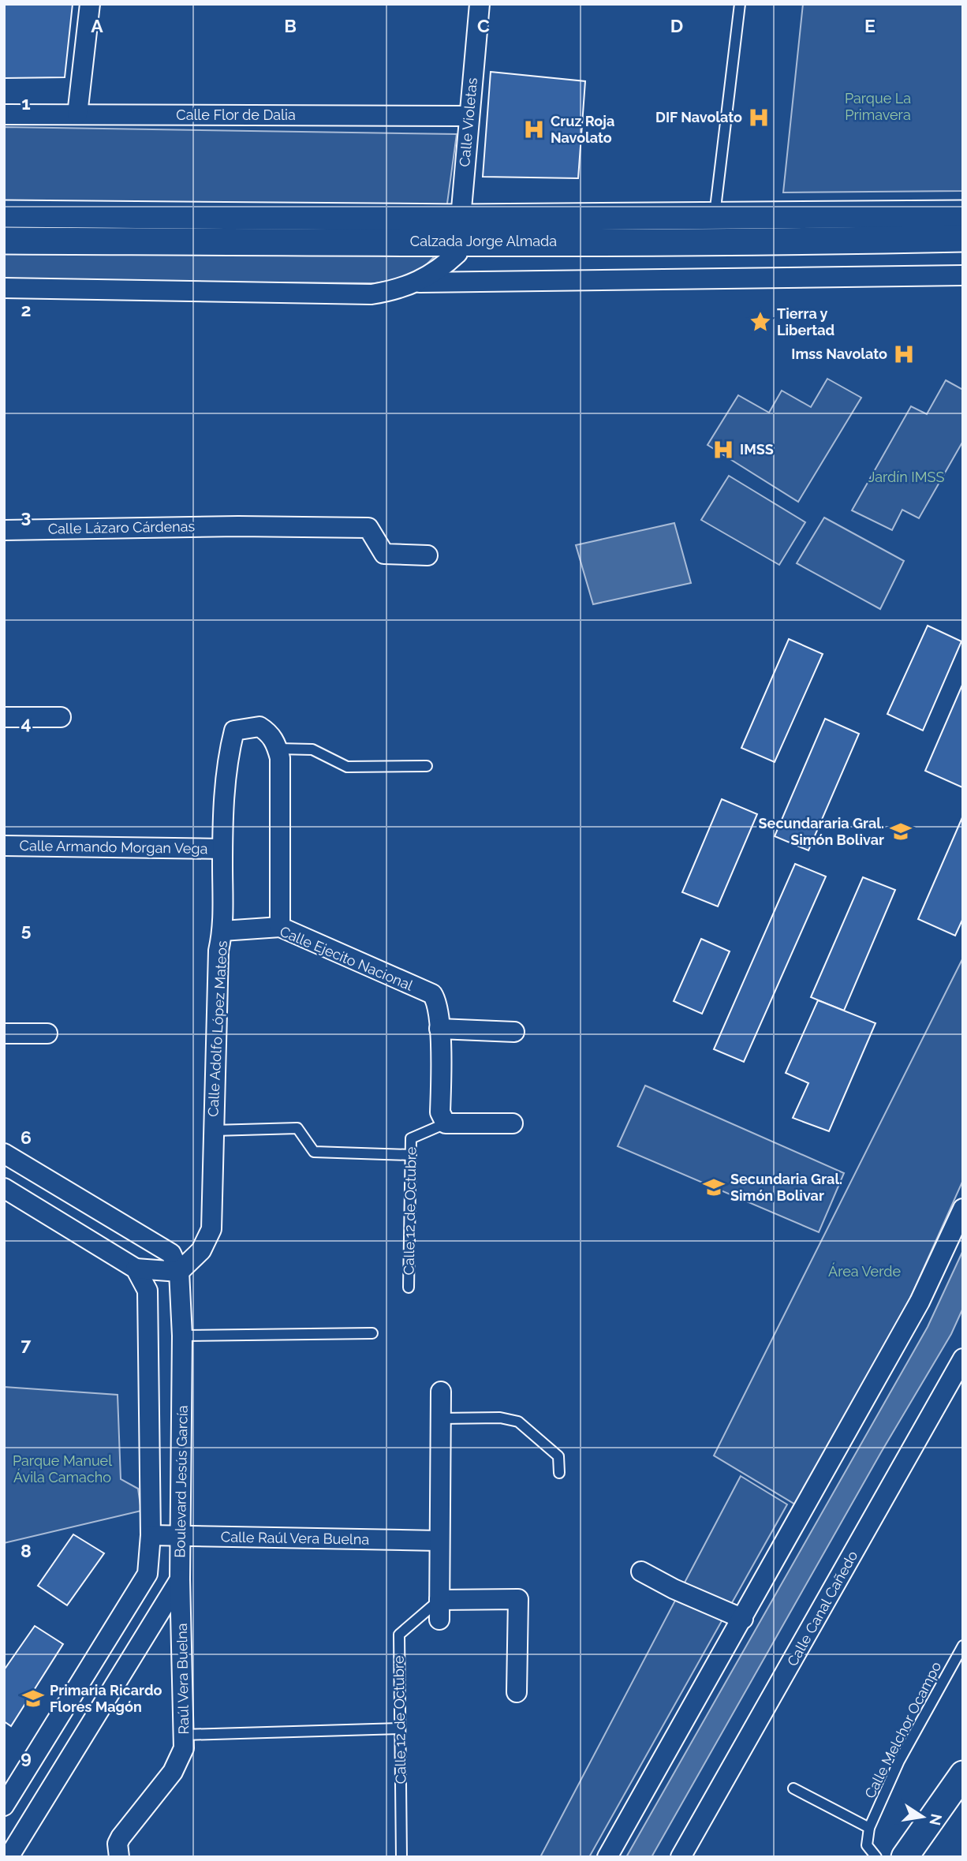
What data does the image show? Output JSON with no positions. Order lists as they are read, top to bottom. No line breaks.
{"streets":{"street":["Calle Flor de Dalia","Calle Violetas","Calzada Jorge Almada","Calle Lázaro Cárdenas","Calle Armando Morgan Vega","Calle Ejecito Nacional","Calle Adolfo López Mateos","Boulevard Jesús García","Calle Raúl Vera Buelna","Calle Canal Cañedo","Raúl Vera Buelna"],"lane":["Calle 12 de Octubre","Calle Melchor Ocampo"]},"crossings":[["Calle Flor de Dalia","Calle Violetas"],["Calle Violetas","Calzada Jorge Almada"],["Calle Armando Morgan Vega","Calle Adolfo López Mateos"],["Calle Ejecito Nacional","Calle Adolfo López Mateos"],["Calle Adolfo López Mateos","Boulevard Jesús García"],["Boulevard Jesús García","Calle Raúl Vera Buelna"],["Boulevard Jesús García","Raúl Vera Buelna"]],"parks":["Parque La Primavera","Jardín IMSS","Área Verde","Parque Manuel Ávila Camacho"],"places":{"hospital":["DIF Navolato","Cruz Roja Navolato","Imss Navolato","IMSS"],"place":["Tierra y Libertad"],"school or university":["Secundararia Gral. Simón Bolivar","Secundaria Gral. Simón Bolivar","Primaria Ricardo Flores Magón"]},"north":"right","grid":{"columns":["A","B","C","D","E"],"rows":["1","2","3","4","5","6","7","8","9"]}}
